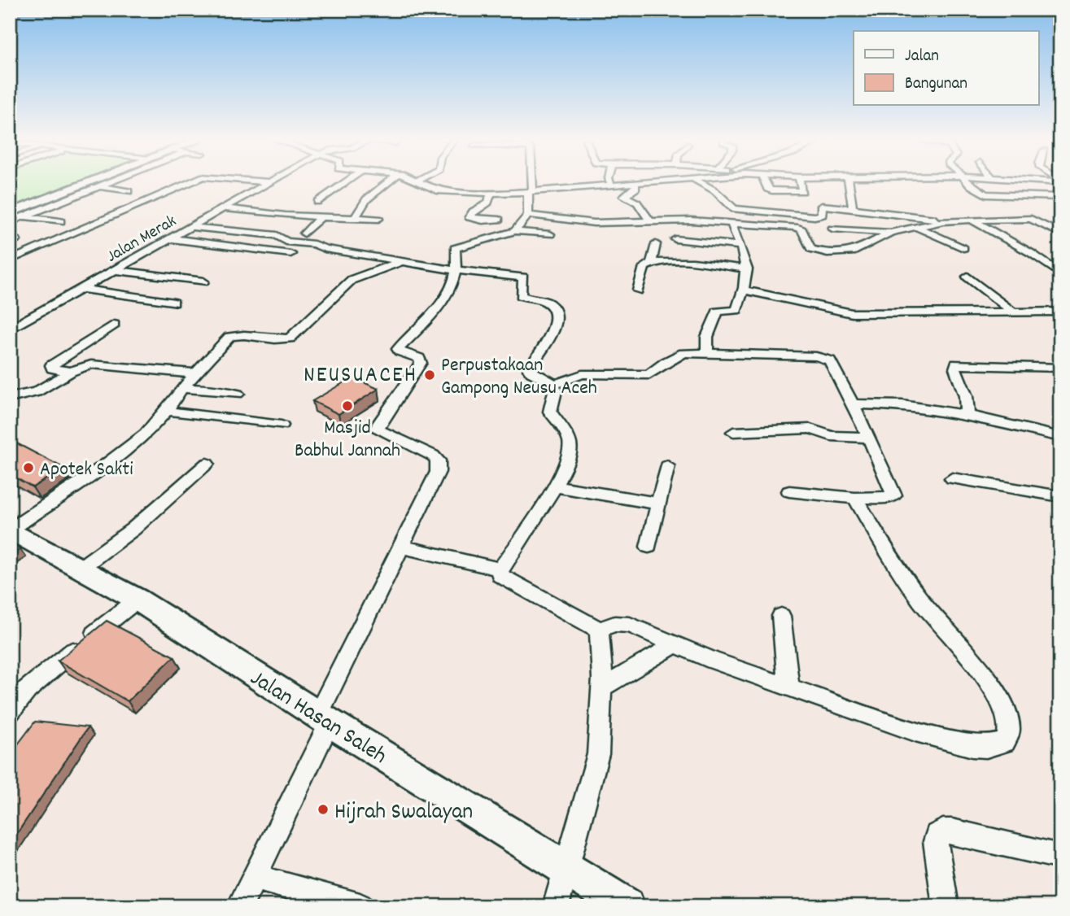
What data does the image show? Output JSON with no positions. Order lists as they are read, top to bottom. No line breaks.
{"streets":{"street":["Jalan Merak","Jalan Hasan Saleh"]},"districts":["NEUSUACEH"],"places":["Perpustakaan Gampong Neusu Aceh","Masjid Babhul Jannah","Apotek Sakti","Hijrah Swalayan"],"legend":["Jalan","Bangunan"]}
